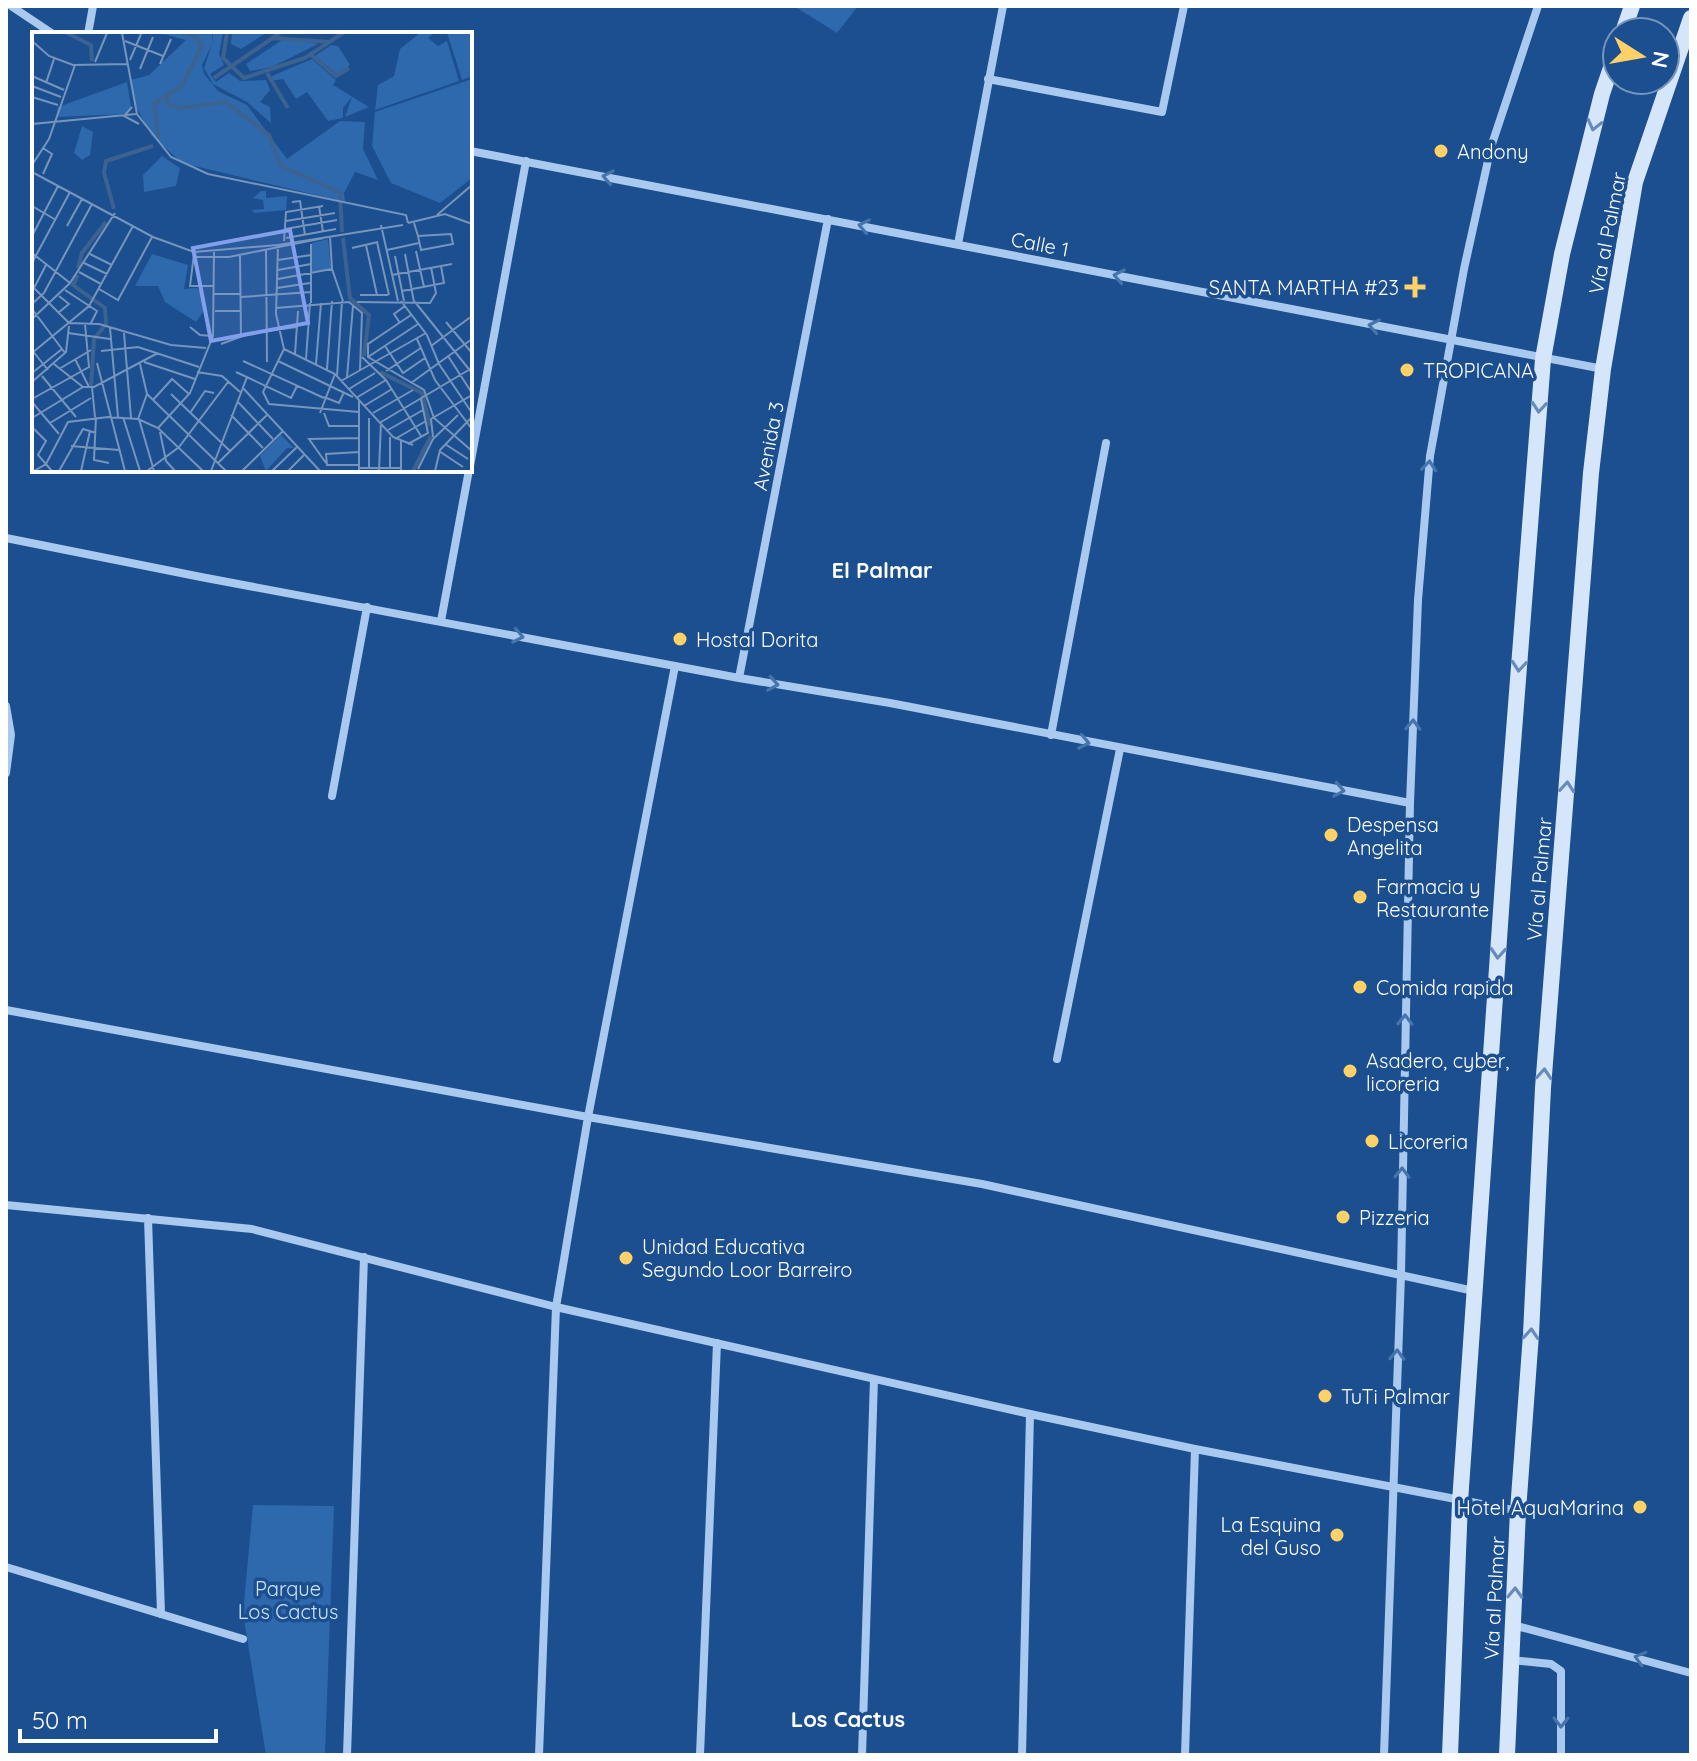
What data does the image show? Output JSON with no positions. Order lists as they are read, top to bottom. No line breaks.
{"streets":{"main road":["Vía al Palmar"],"street":["Calle 1","Avenida 3"]},"crossings":[["Vía al Palmar","Calle 1"],["Calle 1","Avenida 3"]],"one_way":["Calle 1"],"districts":["El Palmar","Los Cactus"],"parks":["Parque Los Cactus"],"places":{"other":["Andony","TROPICANA","Hostal Dorita","Despensa Angelita","Farmacia y Restaurante","Comida rapida","Asadero, cyber, licoreria","Licoreria","Pizzeria","Unidad Educativa Segundo Loor Barreiro","TuTi Palmar","Hotel AquaMarina","La Esquina del Guso"],"health":["SANTA MARTHA #23"]},"scale_bar":"50 m","north":"right"}
